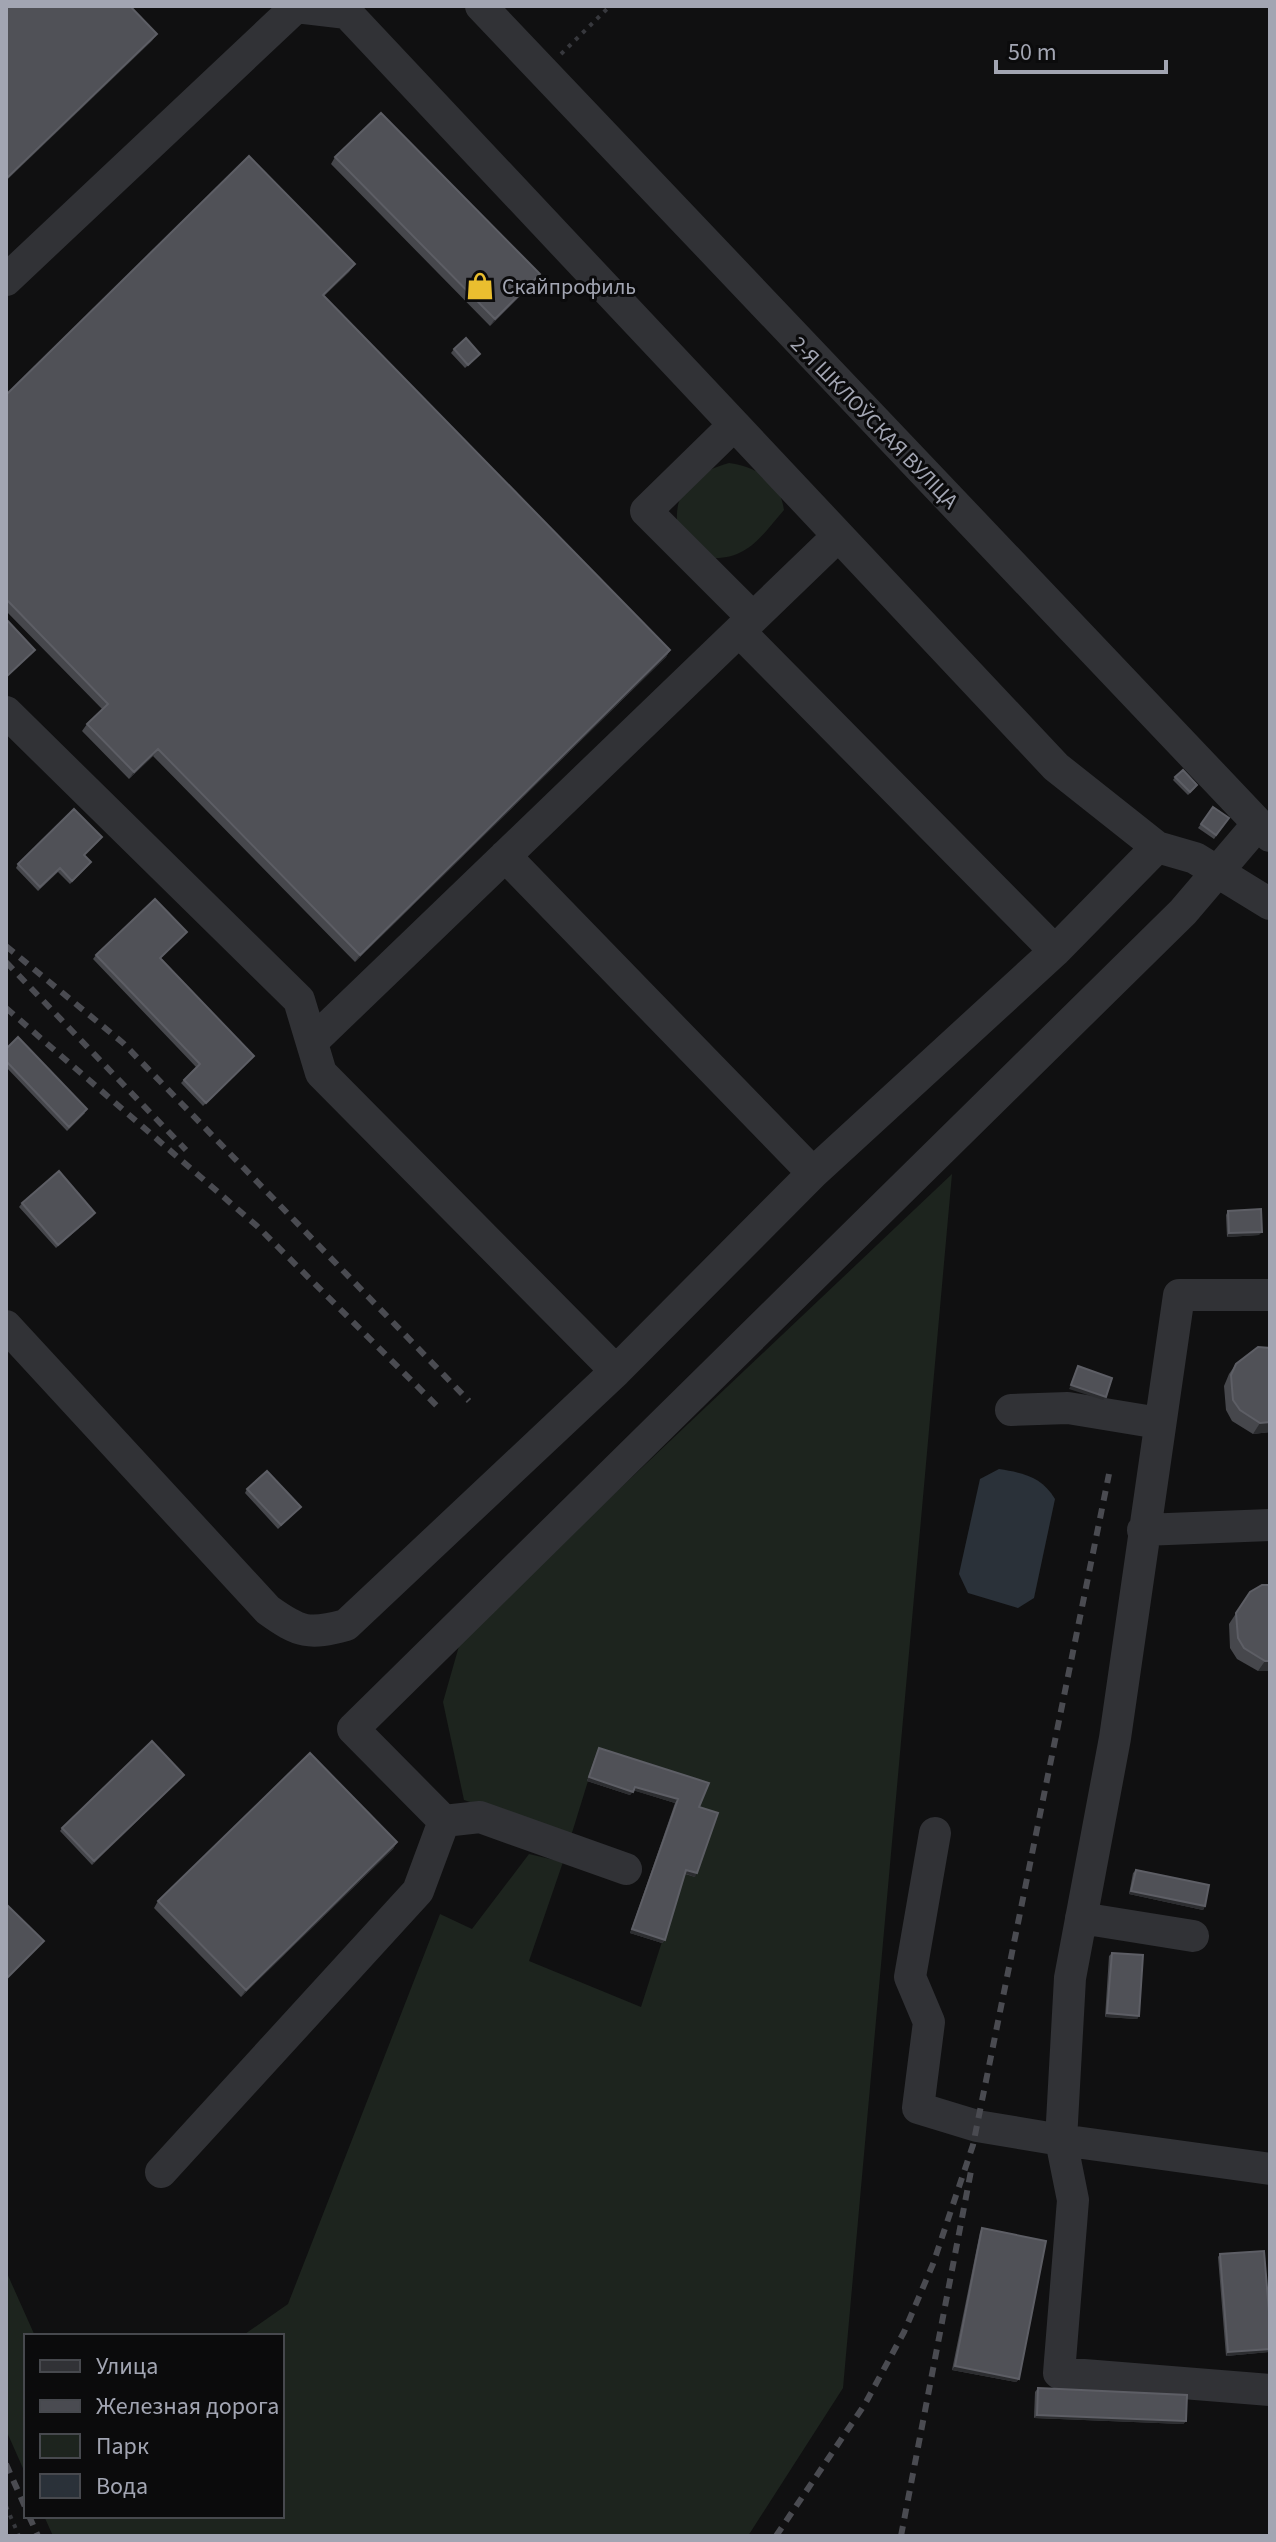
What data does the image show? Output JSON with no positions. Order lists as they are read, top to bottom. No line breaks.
{"streets":{"street":["2-Я ШКЛОЎСКАЯ ВУЛІЦА"]},"places":{"shop":["Скайпрофиль"]},"legend":["Улица","Железная дорога","Парк","Вода"],"scale_bar":"50 m"}
